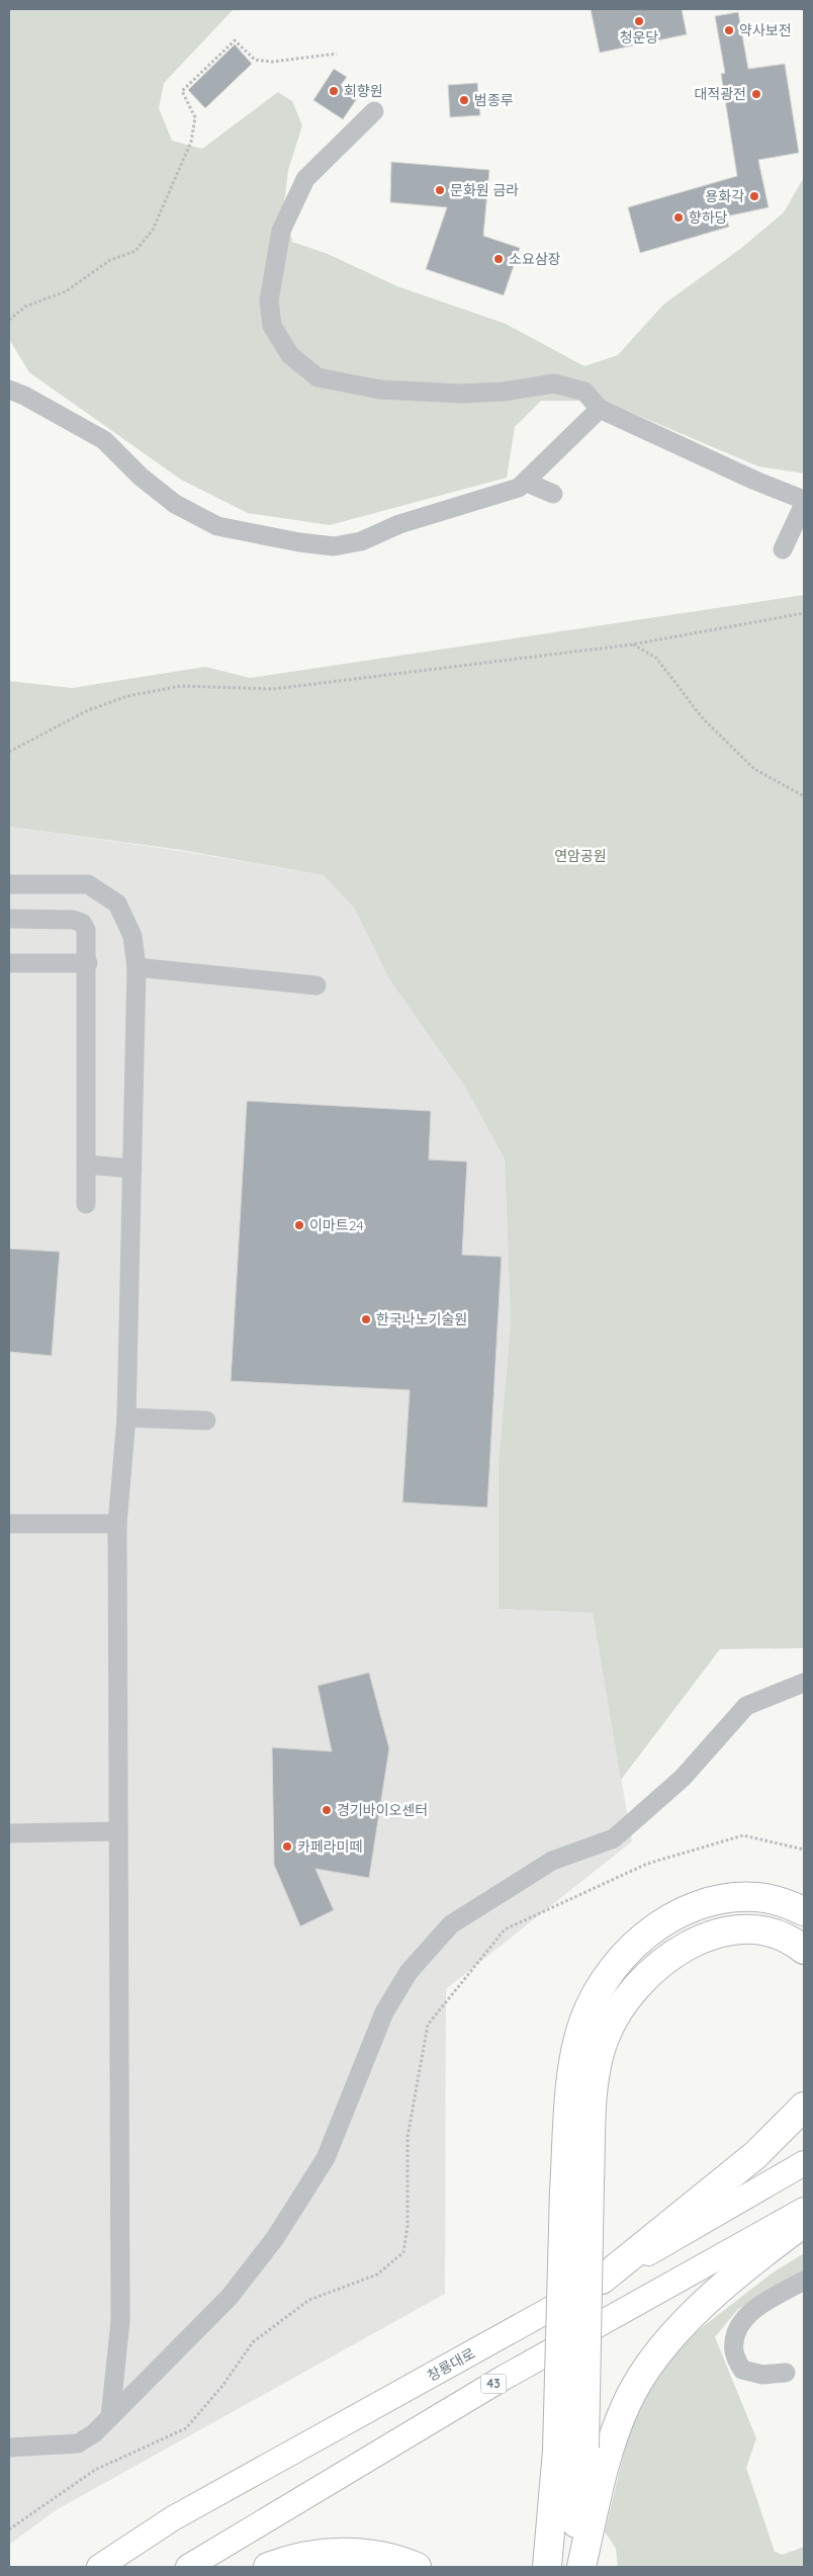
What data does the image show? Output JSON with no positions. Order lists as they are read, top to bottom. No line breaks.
{"streets":{"main road":["창룡대로","43"]},"parks":["연암공원"],"places":["청운당","약사보전","회향원","대적광전","범종루","문화원 금라","용화각","향하당","소요삼장","이마트24","한국나노기술원","경기바이오센터","카페라미떼"]}
